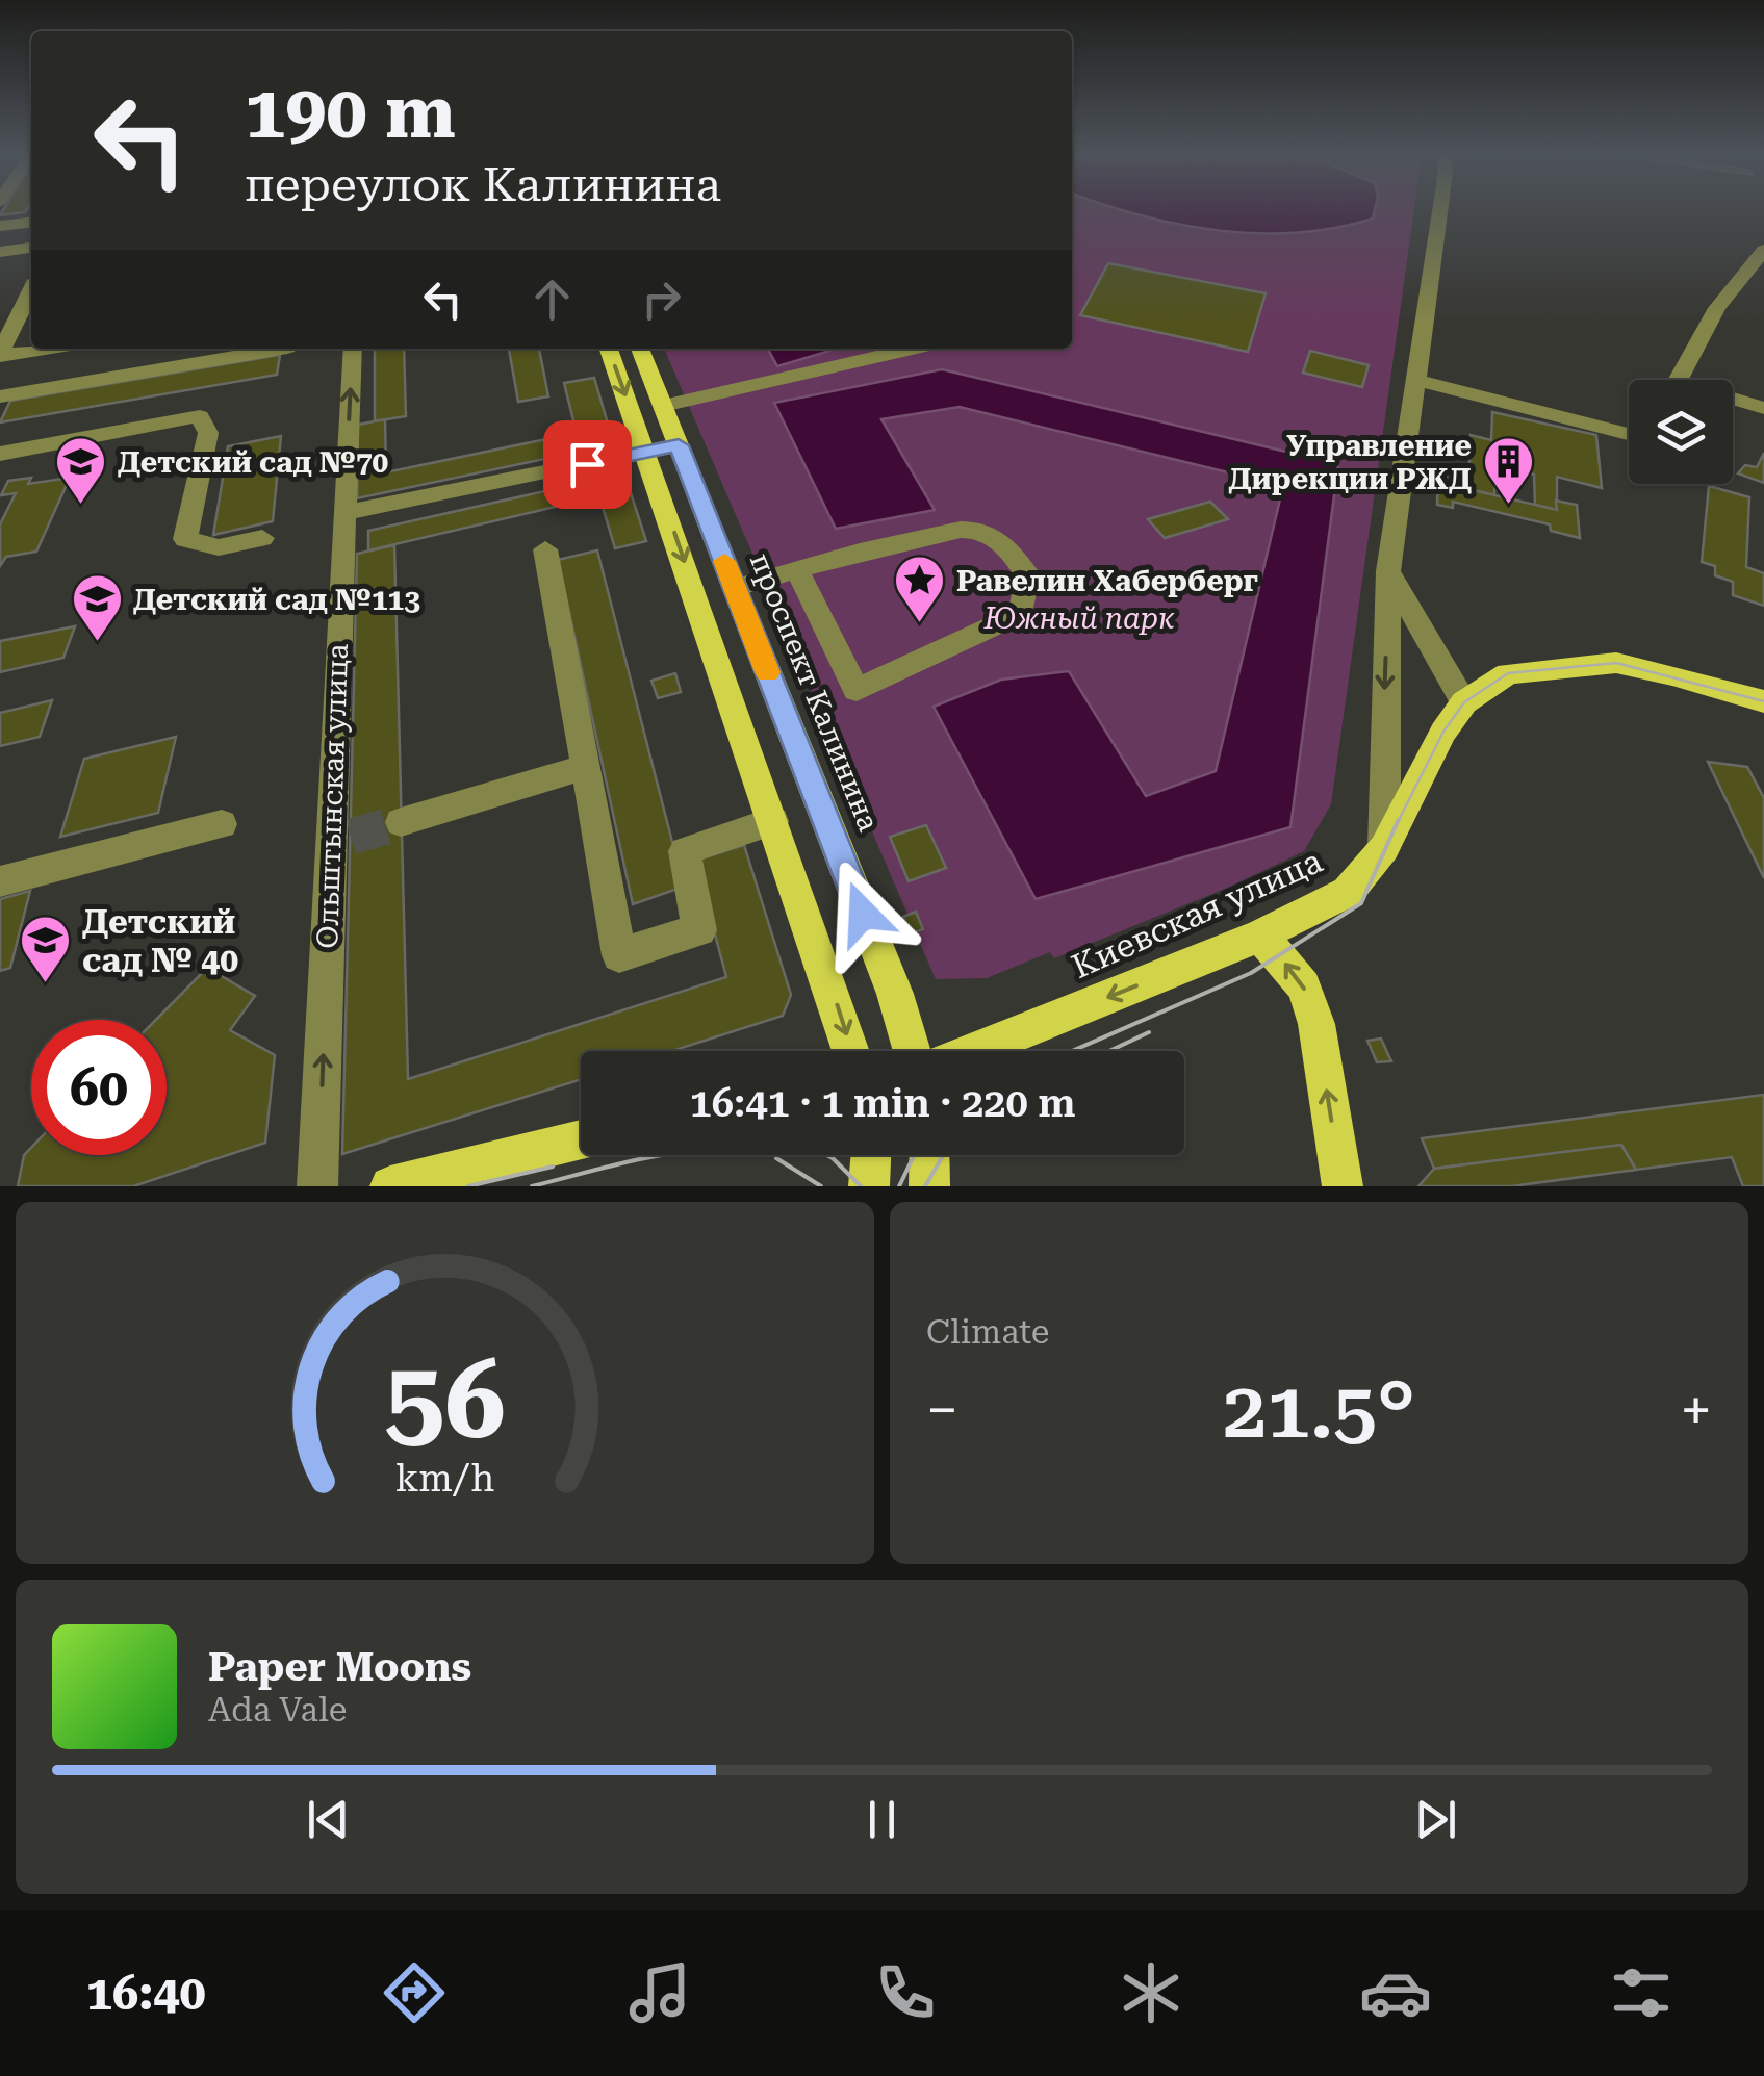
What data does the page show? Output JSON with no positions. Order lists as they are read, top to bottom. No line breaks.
{"streets":{"main road":["проспект Калинина","Киевская улица"],"street":["Ольштынская улица"]},"one_way":["Ольштынская улица"],"parks":["Южный парк"],"places":{"school or university":["Детский сад №70","Детский сад №113","Детский сад № 40"],"building":["Управление Дирекции РЖД"],"place":["Равелин Хаберберг"]},"page":{"turn":["190 m","переулок Калинина"],"limit":"60","trip":"16:41 · 1 min · 220 m","tile":"Climate","heat":["−","21.5°","+"],"song":["Paper Moons","Ada Vale"],"tabs":"16:40","gauge":["56","km/h"]}}
